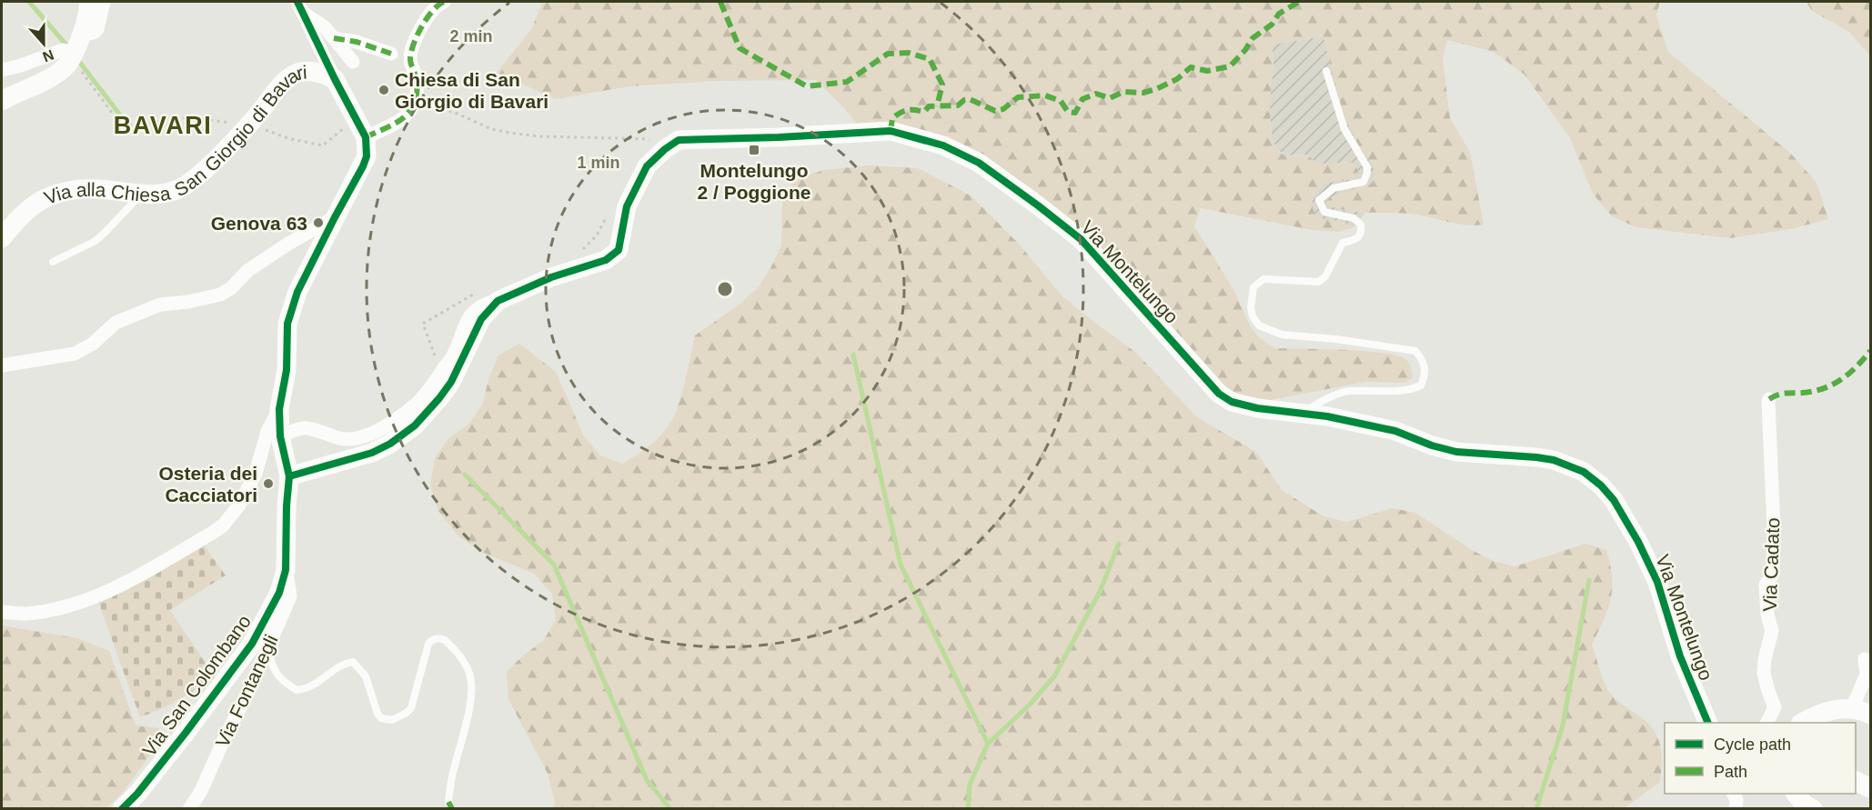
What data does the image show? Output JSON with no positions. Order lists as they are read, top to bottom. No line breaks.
{"streets":{"street":["Via alla Chiesa San Giorgio di Bavari","Via Montelungo","Via Cadato","Via San Colombano","Via Fontanegli"]},"crossings":[["Via alla Chiesa San Giorgio di Bavari","Via San Colombano"],["Via Montelungo","Via San Colombano"],["Via San Colombano","Via Fontanegli"]],"districts":["BAVARI"],"places":{"other":["Chiesa di San Giorgio di Bavari","Genova 63","Osteria dei Cacciatori"],"transit":["Montelungo 2 / Poggione"]},"legend":["Cycle path","Path"],"north":"bottom","rings":["2 min","1 min"]}
